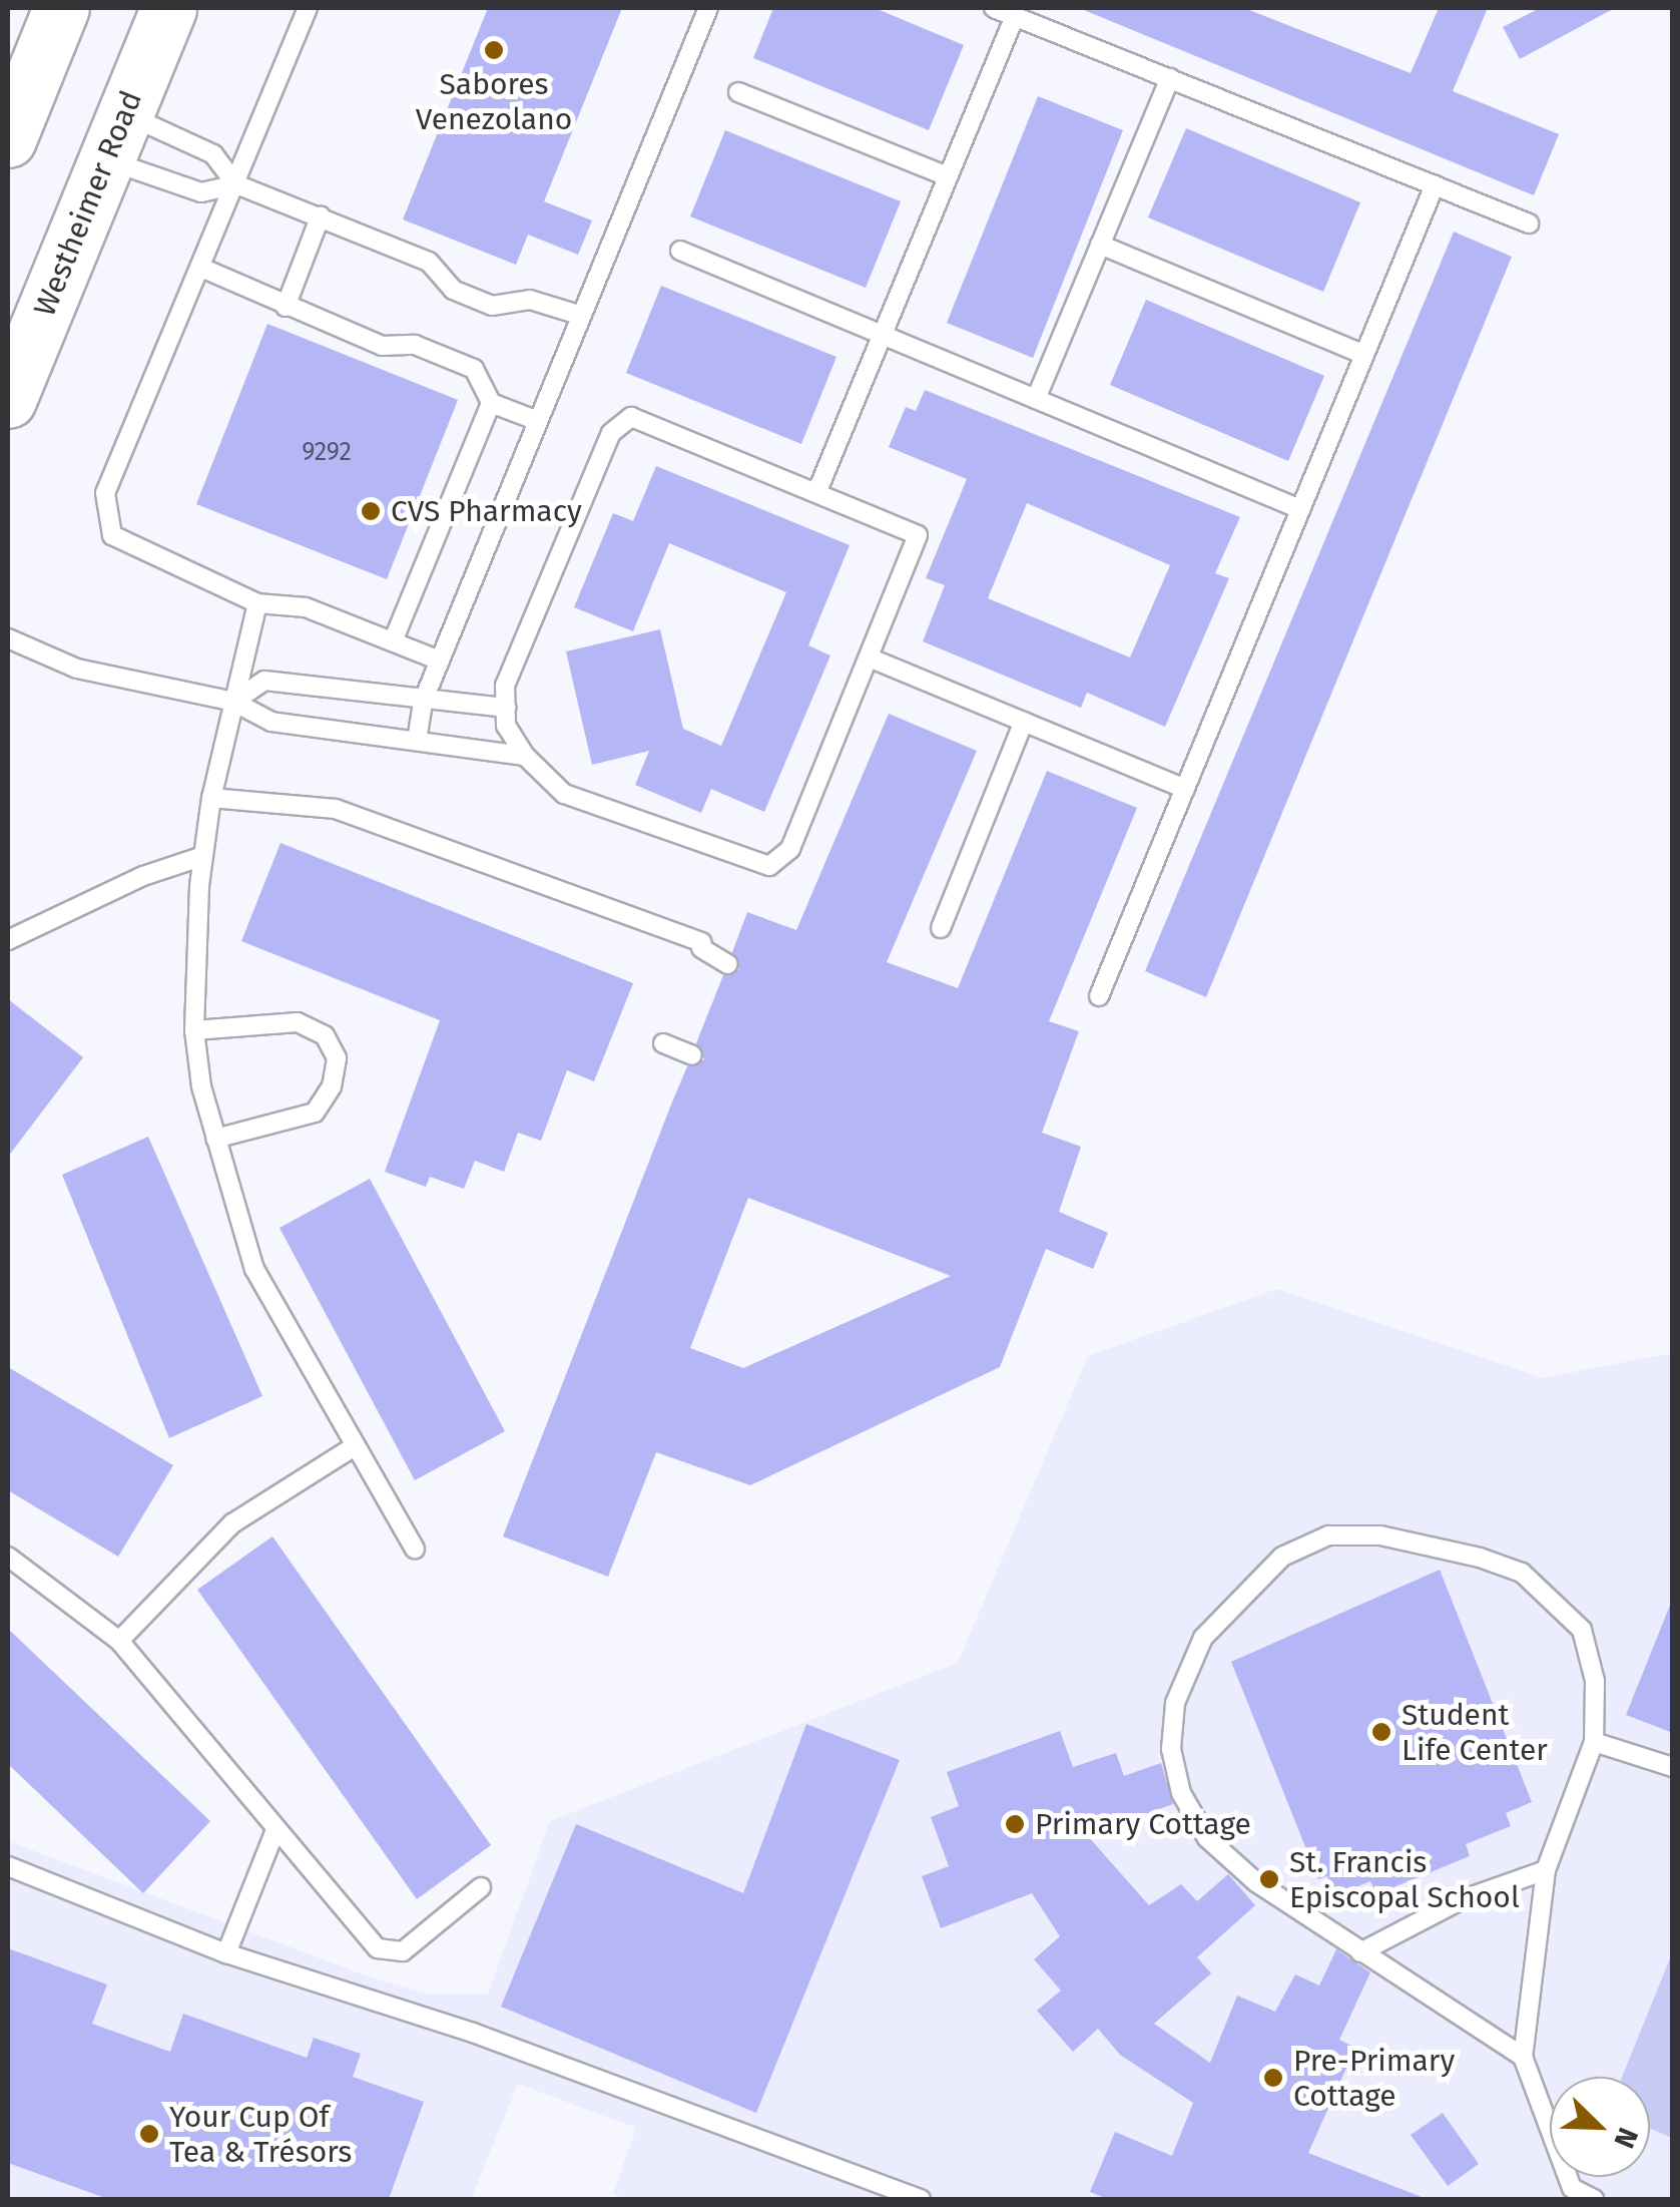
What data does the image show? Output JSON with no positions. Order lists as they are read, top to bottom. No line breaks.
{"streets":{"main road":["Westheimer Road"]},"places":["Sabores Venezolano","CVS Pharmacy","Student Life Center","Primary Cottage","St. Francis Episcopal School","Pre-Primary Cottage","Your Cup Of Tea & Trésors"],"house_numbers":["9292"],"north":"bottom right"}
